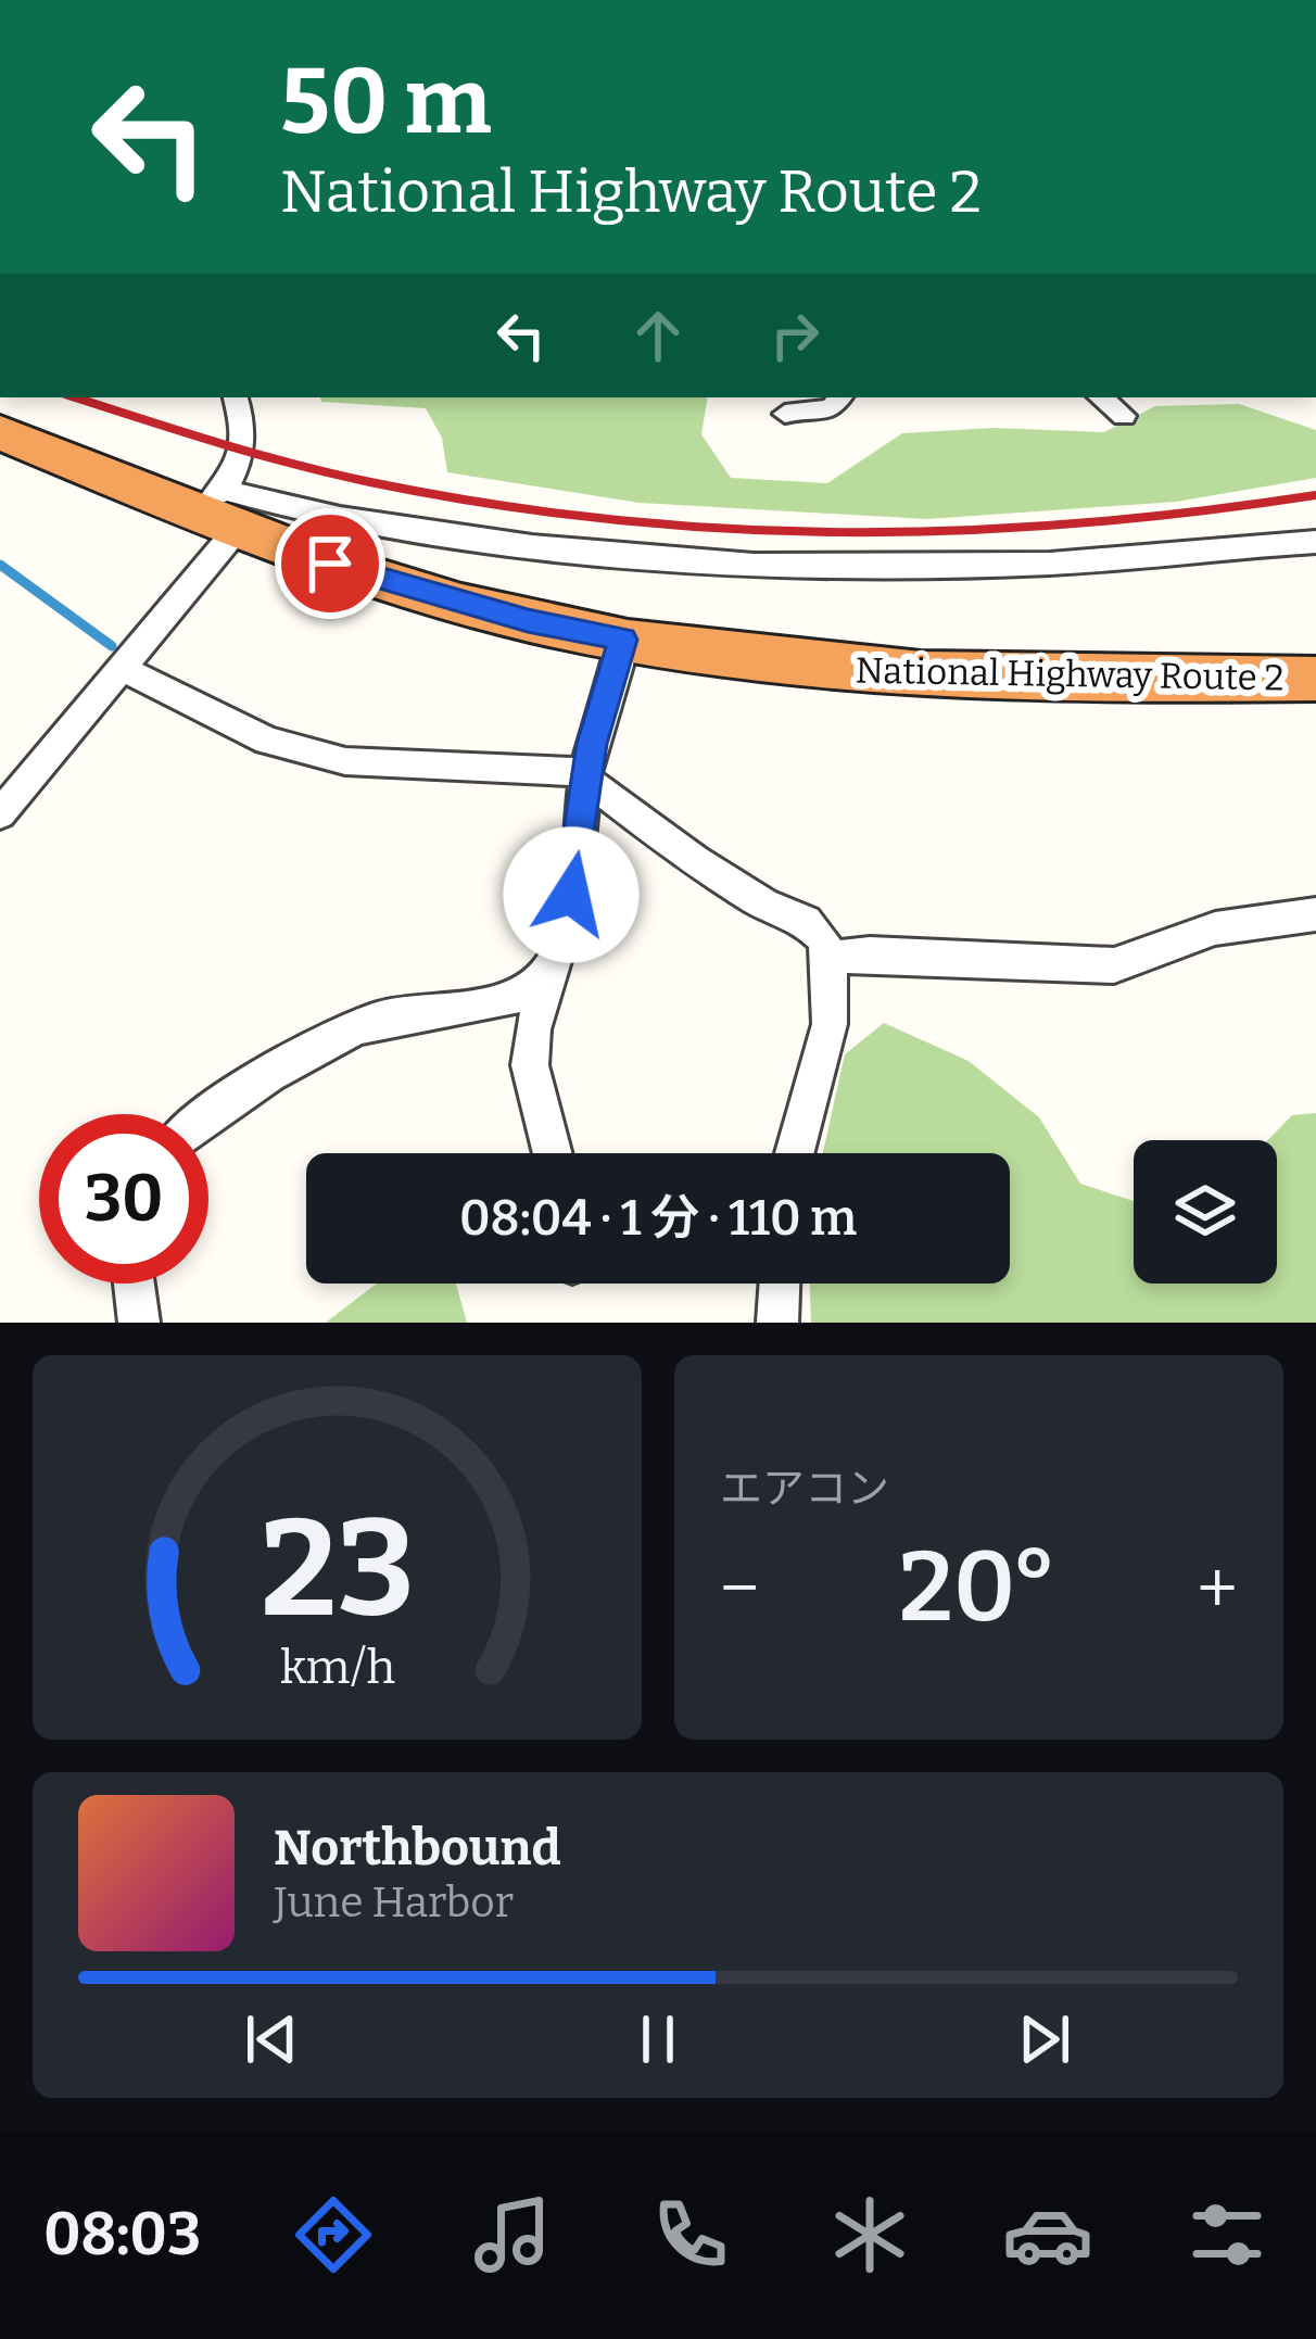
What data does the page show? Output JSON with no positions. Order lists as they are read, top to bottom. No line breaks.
{"streets":{"highway":["National Highway Route 2"]},"page":{"turn":["50 m","National Highway Route 2"],"limit":"30","trip":"08:04 · 1 分 · 110 m","tile":"エアコン","heat":["−","20°","+"],"song":["Northbound","June Harbor"],"tabs":"08:03","gauge":["23","km/h"]}}
